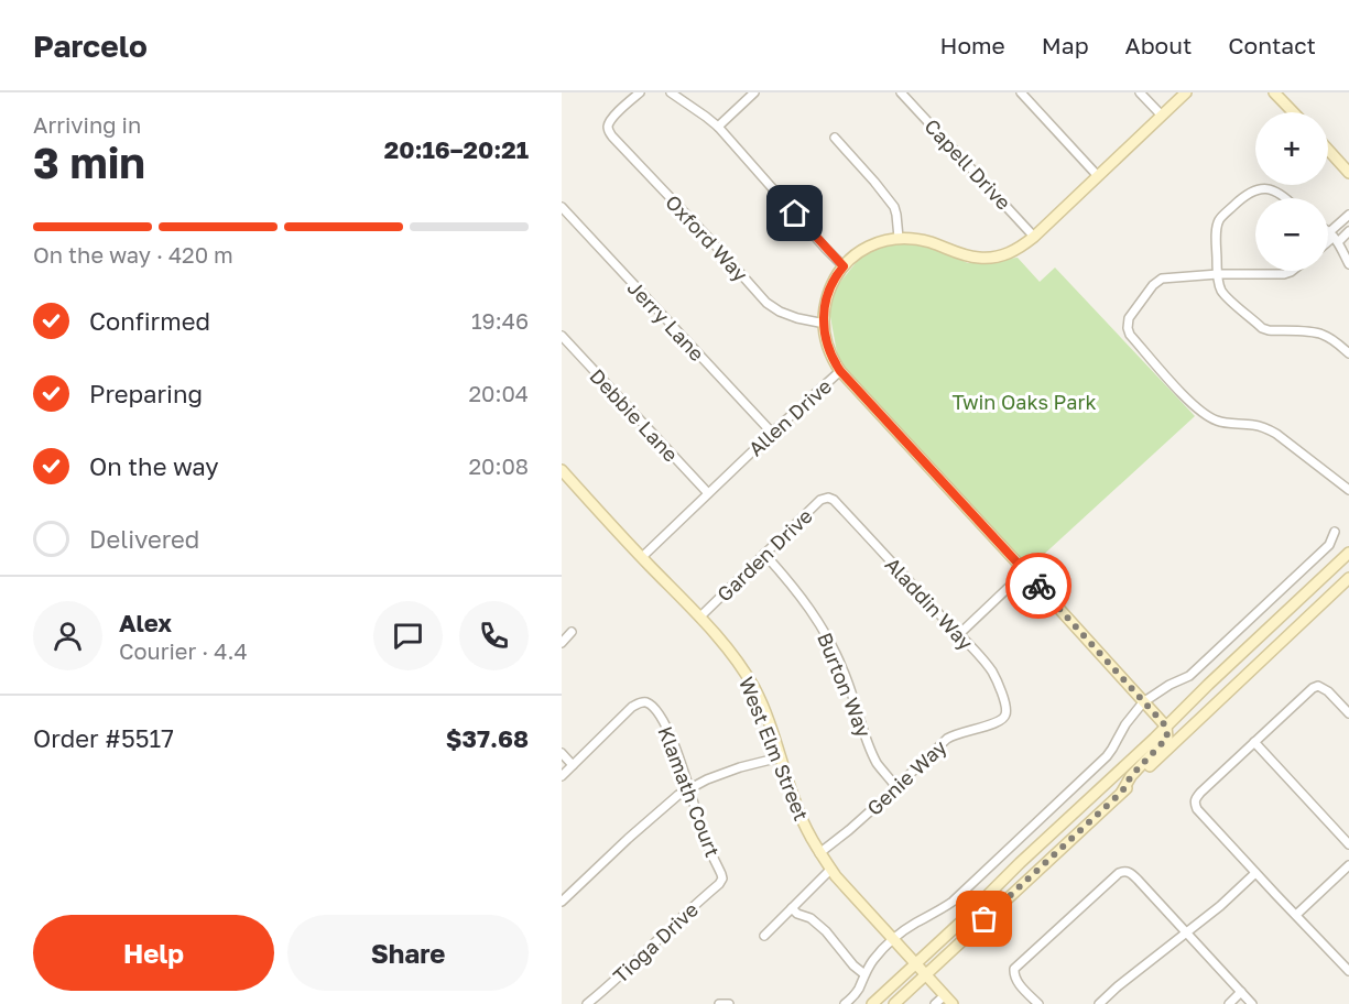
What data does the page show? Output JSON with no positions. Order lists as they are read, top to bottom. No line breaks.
{"streets":{"street":["Capell Drive","Oxford Way","Jerry Lane","Debbie Lane","Allen Drive","Garden Drive","Aladdin Way","Burton Way","West Elm Street","Genie Way","Klamath Court","Tioga Drive"]},"crossings":[["Capell Drive","Allen Drive"],["Oxford Way","Allen Drive"],["Jerry Lane","Allen Drive"],["Debbie Lane","Allen Drive"],["Allen Drive","West Elm Street"],["Garden Drive","Aladdin Way"],["Garden Drive","Burton Way"],["Garden Drive","West Elm Street"],["Aladdin Way","Genie Way"],["Burton Way","Genie Way"],["West Elm Street","Genie Way"],["Klamath Court","Tioga Drive"]],"parks":["Twin Oaks Park"],"page":{"header":"Parcelo","nav":["Home","Map","About","Contact"],"heading":["3 min","Arriving in","20:16–20:21"],"panel":["Alex","Courier · 4.4","Order #5517","$37.68"],"map_buttons":["+","−"],"bar":"On the way · 420 m","list":[["Confirmed","19:46"],["Preparing","20:04"],["On the way","20:08"],"Delivered"],"buttons":["Help","Share"]}}
